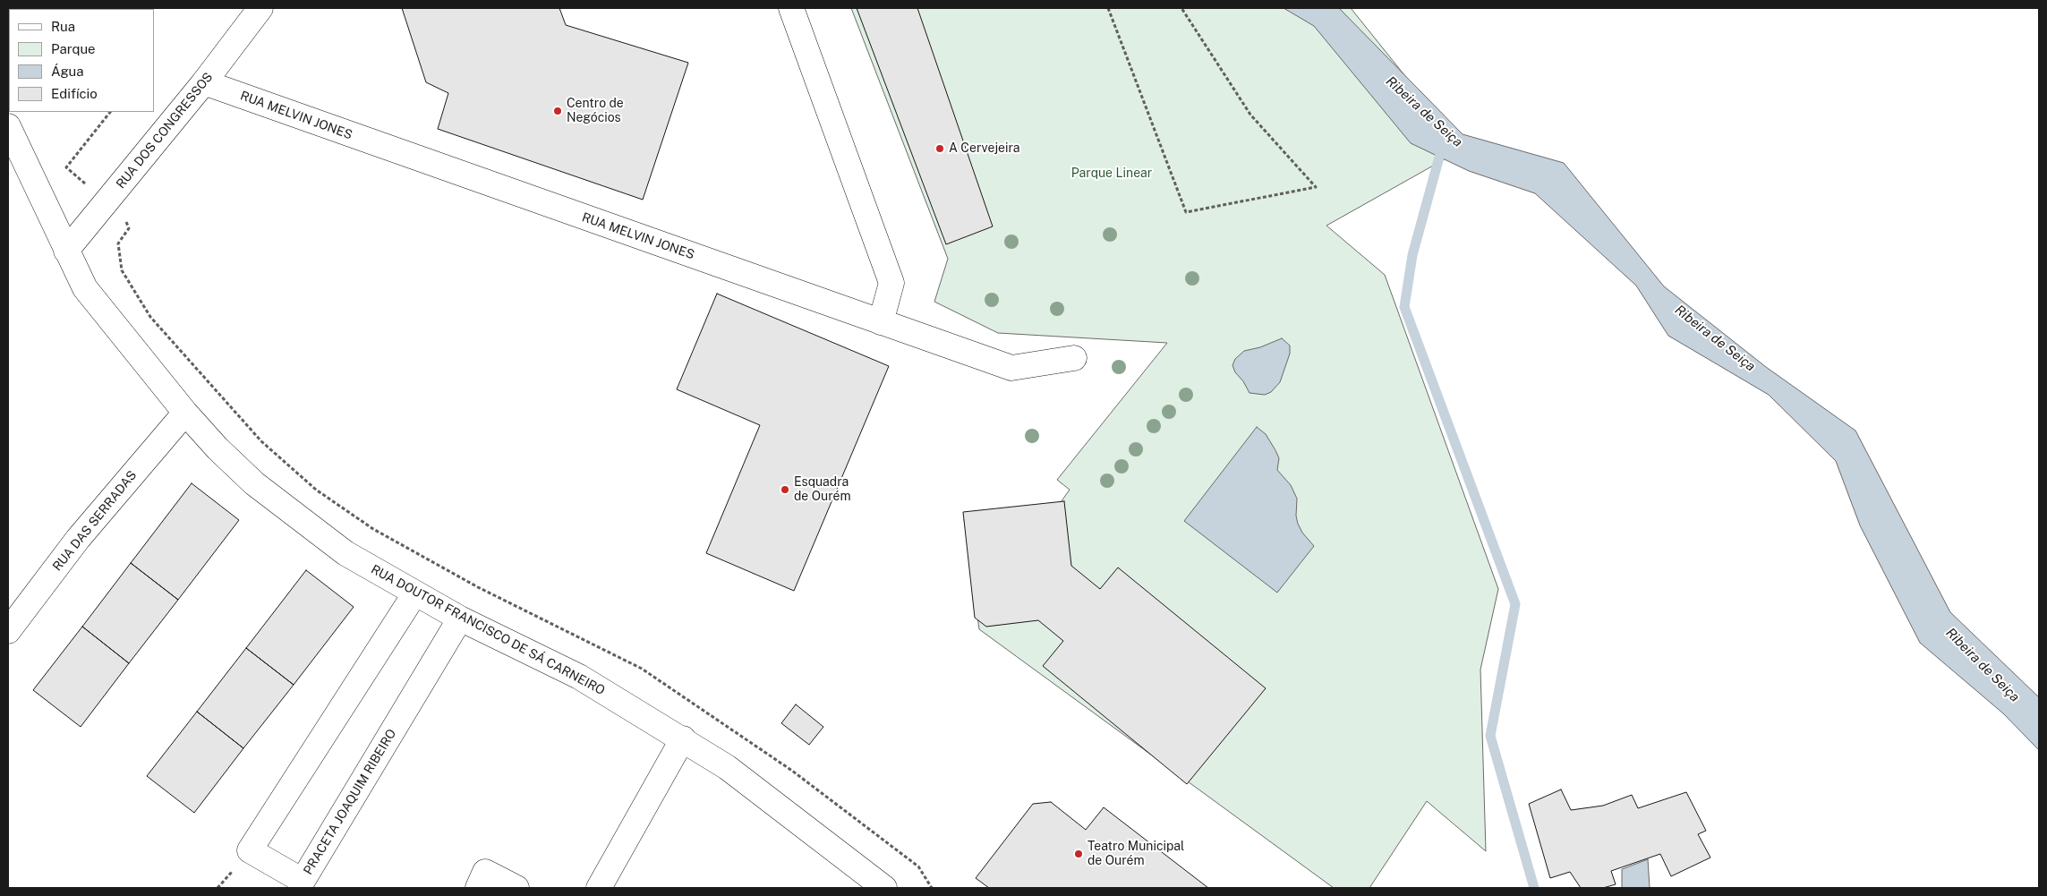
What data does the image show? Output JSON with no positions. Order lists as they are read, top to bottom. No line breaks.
{"streets":{"street":["RUA MELVIN JONES","RUA DOS CONGRESSOS","RUA DAS SERRADAS","RUA DOUTOR FRANCISCO DE SÁ CARNEIRO","PRACETA JOAQUIM RIBEIRO"]},"crossings":[["RUA MELVIN JONES","RUA DOS CONGRESSOS"],["RUA DOS CONGRESSOS","RUA DOUTOR FRANCISCO DE SÁ CARNEIRO"],["RUA DAS SERRADAS","RUA DOUTOR FRANCISCO DE SÁ CARNEIRO"],["RUA DOUTOR FRANCISCO DE SÁ CARNEIRO","PRACETA JOAQUIM RIBEIRO"]],"water":["Ribeira de Seiça"],"parks":["Parque Linear"],"places":["Centro de Negócios","A Cervejeira","Esquadra de Ourém","Teatro Municipal de Ourém"],"legend":["Rua","Parque","Água","Edifício"]}
